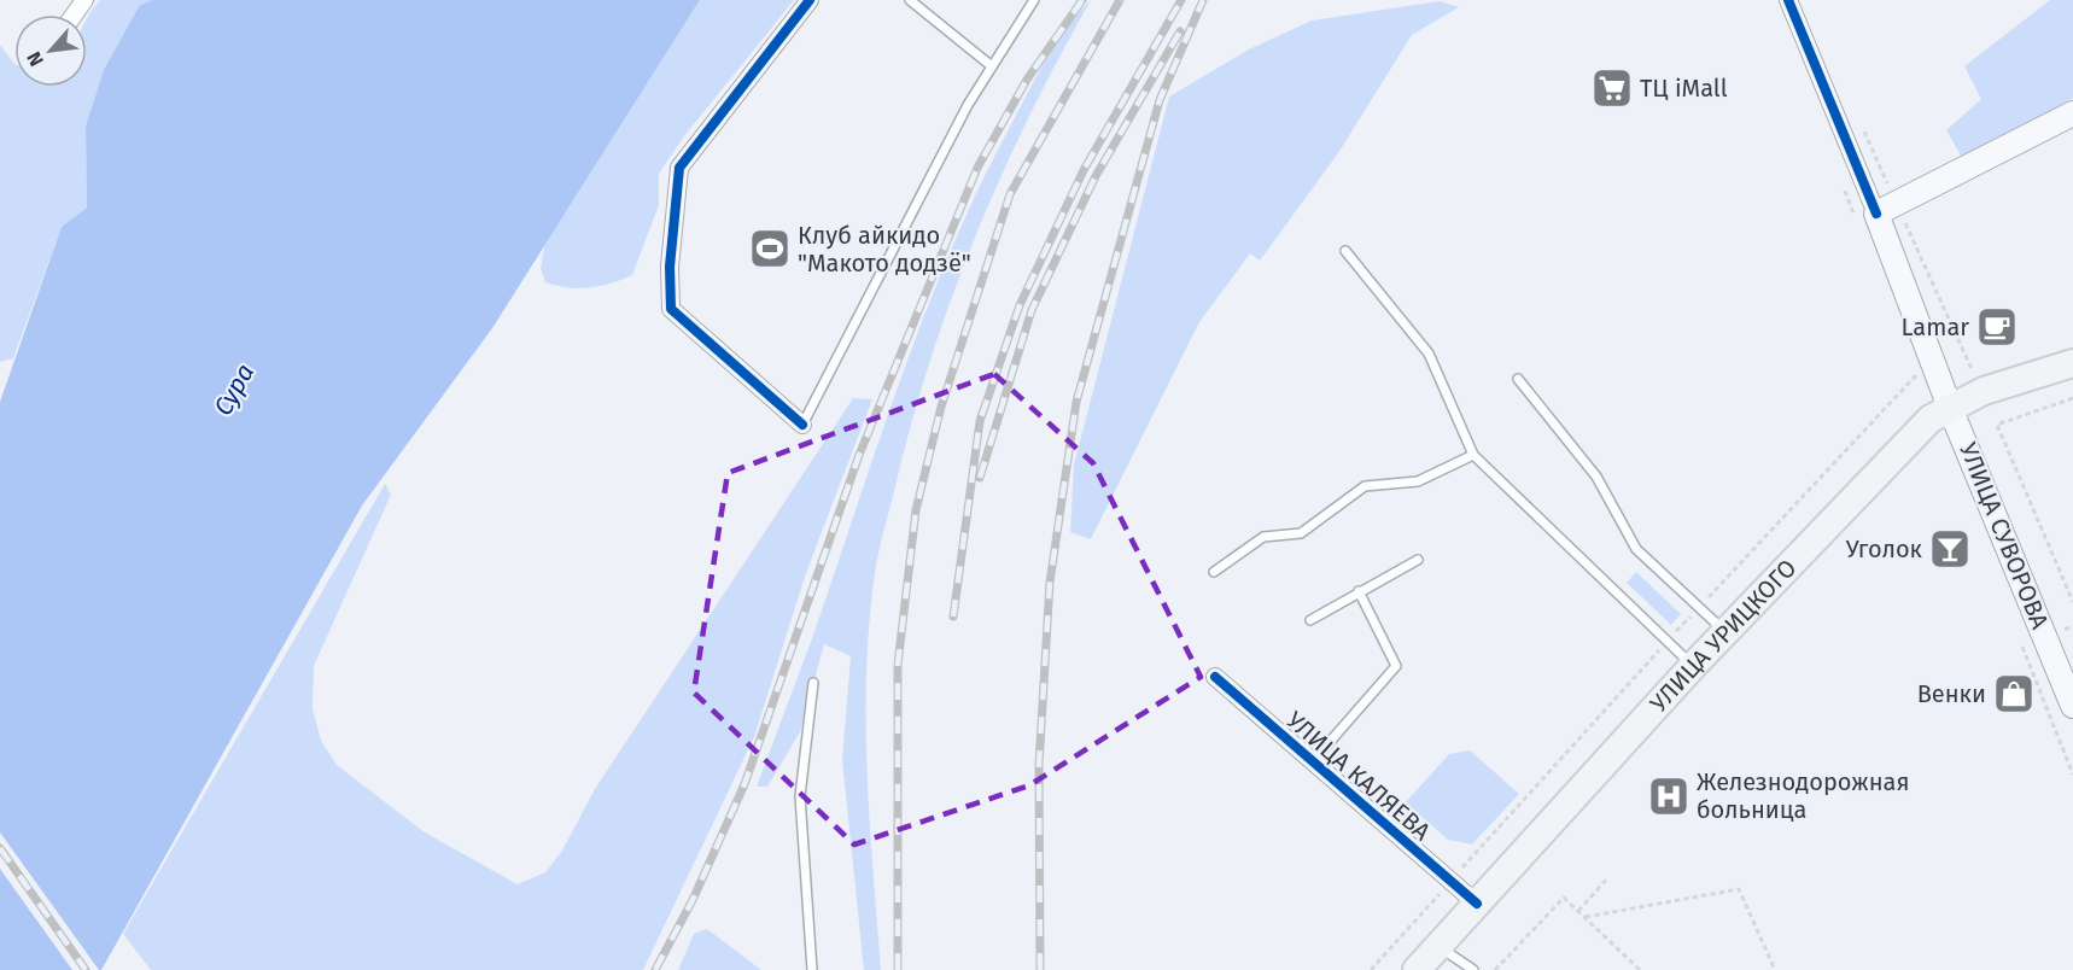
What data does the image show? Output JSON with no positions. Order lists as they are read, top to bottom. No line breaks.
{"streets":{"main road":["УЛИЦА СУВОРОВА","УЛИЦА УРИЦКОГО"],"street":["УЛИЦА КАЛЯЕВА"]},"crossings":[["УЛИЦА СУВОРОВА","УЛИЦА УРИЦКОГО"],["УЛИЦА УРИЦКОГО","УЛИЦА КАЛЯЕВА"]],"water":["Сура"],"places":{"supermarket":["ТЦ iMall"],"sports":["Клуб айкидо \"Макото додзё\""],"cafe":["Lamar"],"bar":["Уголок"],"shop":["Венки"],"hospital":["Железнодорожная больница"]},"north":"bottom left"}
